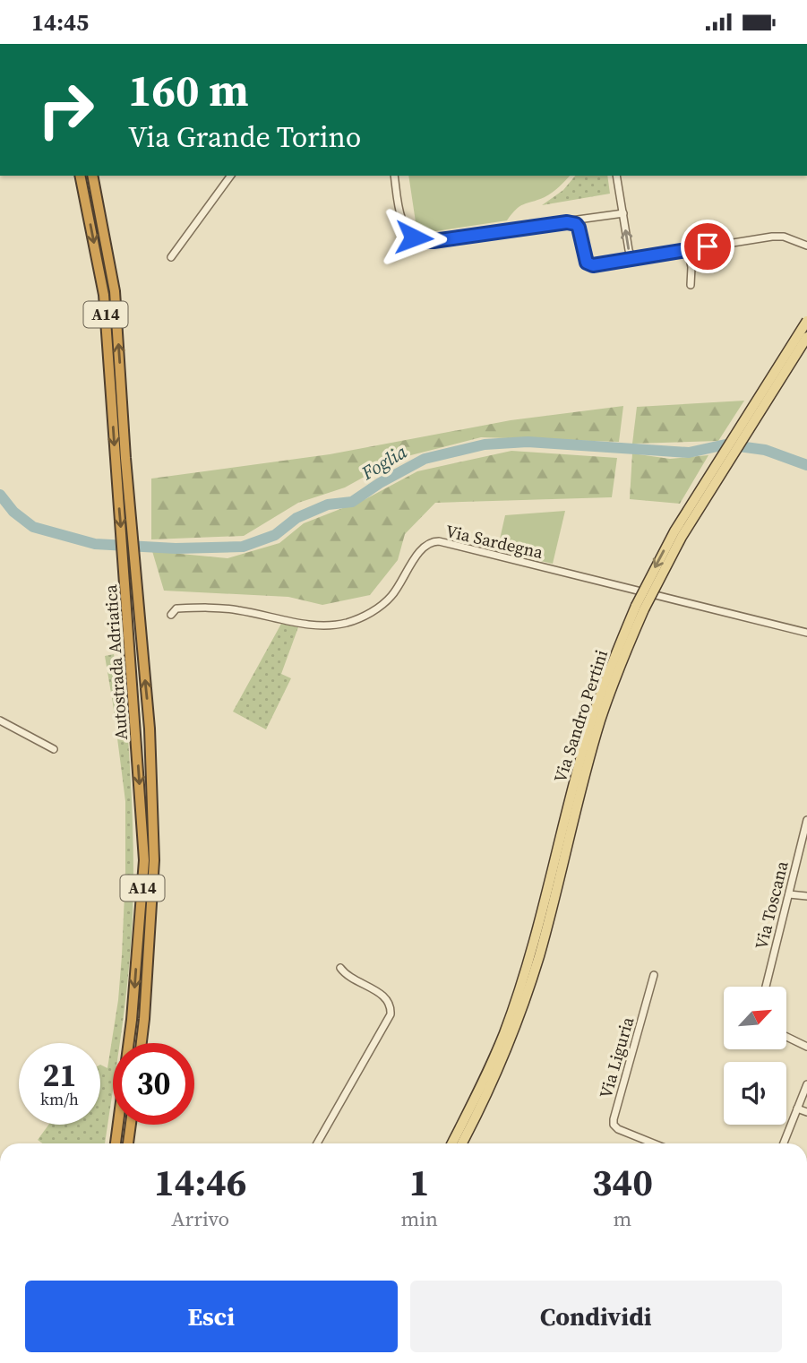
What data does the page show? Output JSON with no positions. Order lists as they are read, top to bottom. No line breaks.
{"streets":{"highway":["A14","Autostrada Adriatica"],"main road":["Via Sandro Pertini"],"street":["Via Sardegna","Via Toscana","Via Liguria"]},"water":["Foglia"],"north":"top right","page":{"status":"14:45","turn":["160 m","Via Grande Torino"],"speed":"21 km/h","limit":"30","eta":["14:46","Arrivo","1","min","340","m"],"buttons":["Esci","Condividi"]}}
